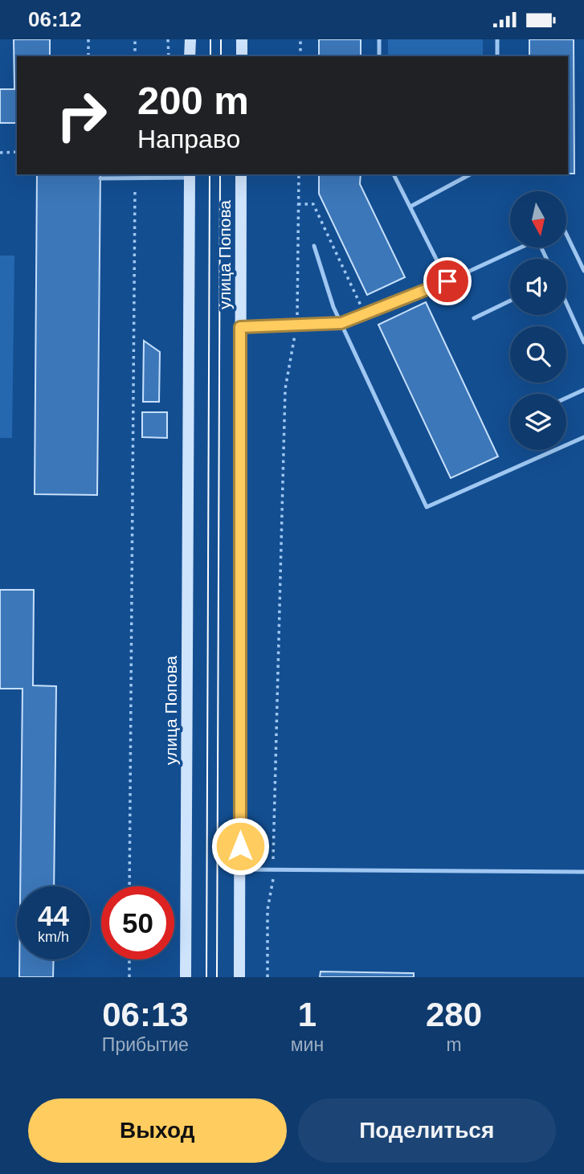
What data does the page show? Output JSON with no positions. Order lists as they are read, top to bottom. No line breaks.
{"streets":{"main road":["улица Попова"]},"north":"bottom","page":{"status":"06:12","turn":["200 m","Направо"],"speed":"44 km/h","limit":"50","eta":["06:13","Прибытие","1","мин","280","m"],"buttons":["Выход","Поделиться"]}}
